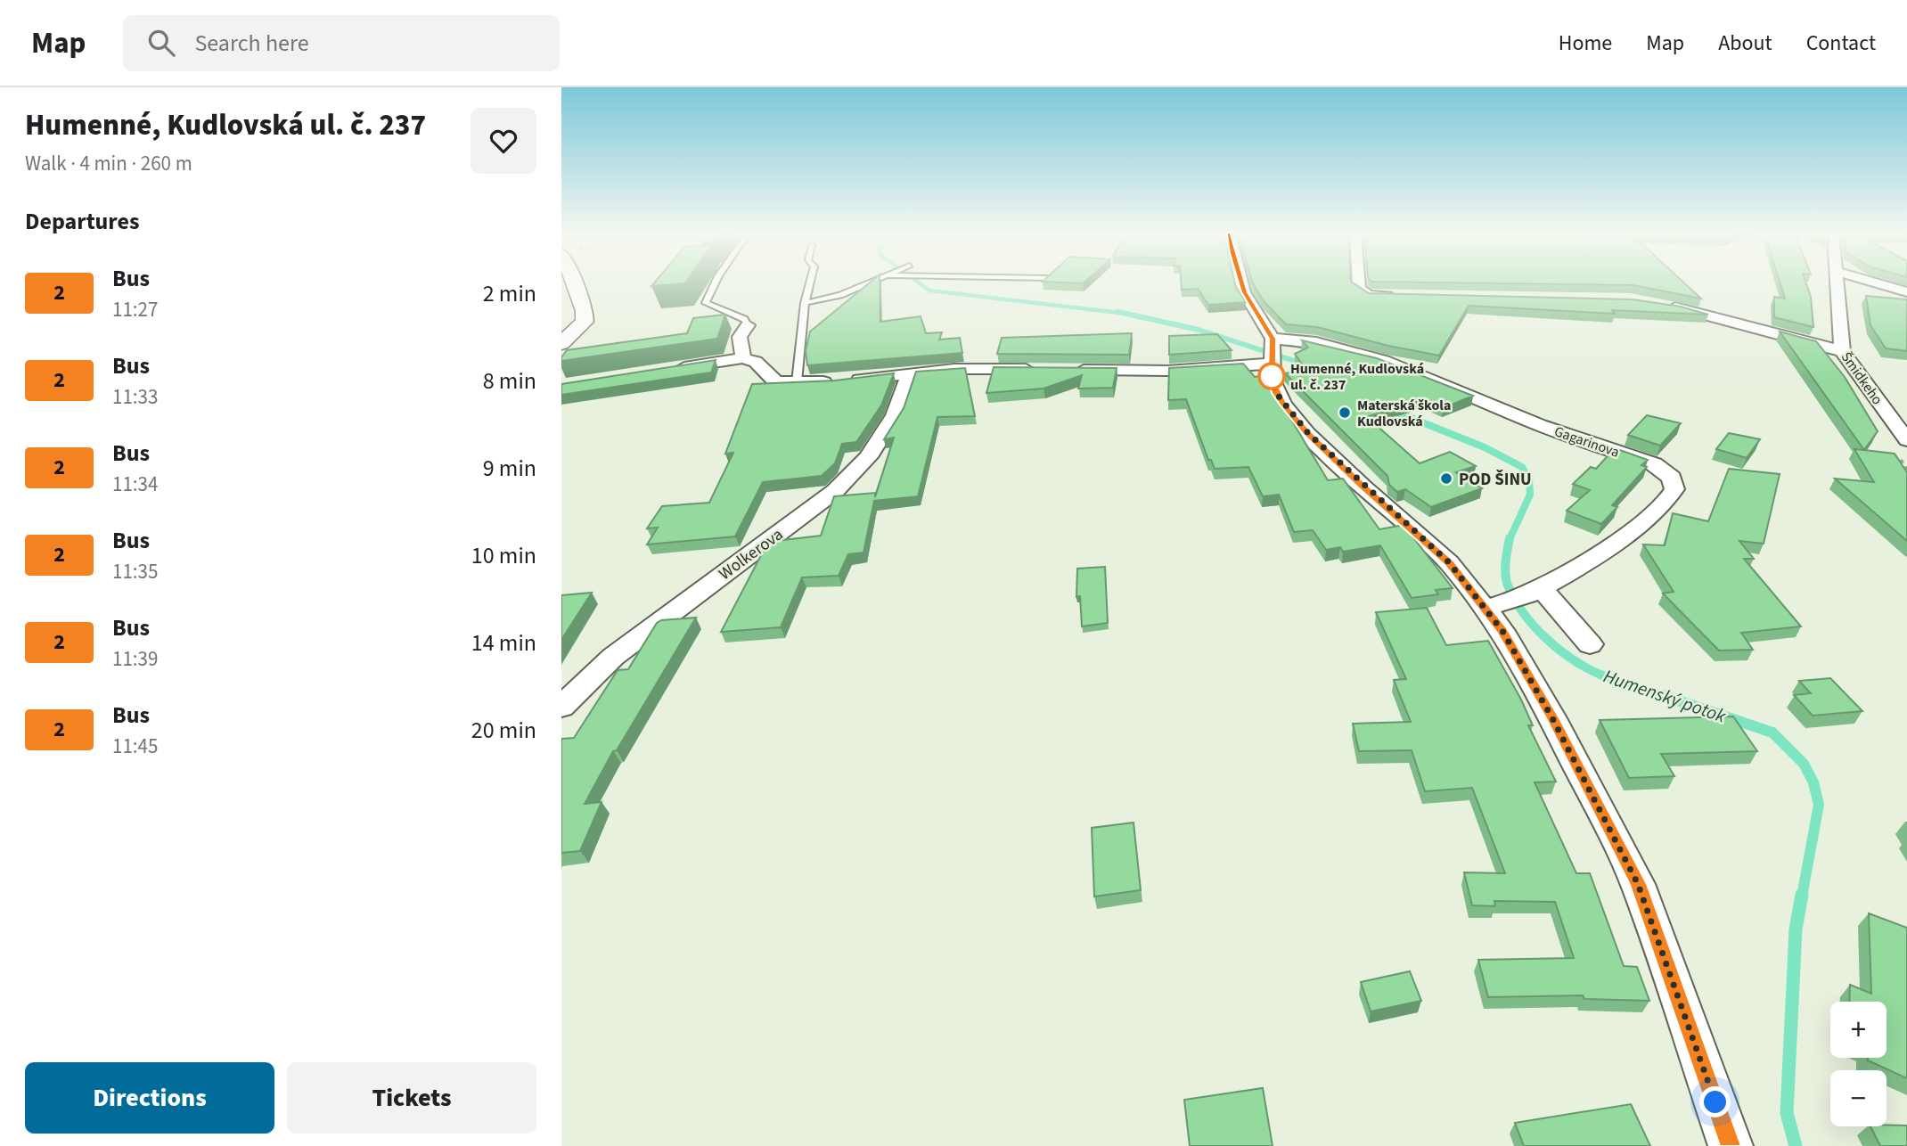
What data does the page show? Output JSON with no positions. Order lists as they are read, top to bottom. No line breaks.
{"streets":{"street":["Šmidkeho","Gagarinova","Wolkerova"]},"water":["Humenský potok"],"places":["Humenné, Kudlovská ul. č. 237","Materská škola Kudlovská","POD ŠINU"],"lines":["bus line 2"],"page":{"header":"Map","search":"Search here","nav":["Home","Map","About","Contact"],"heading":[["Humenné, Kudlovská ul. č. 237","Walk · 4 min · 260 m"],"Departures"],"list":[{"mark":"2","name":"Bus","note":"11:27","value":"2 min"},{"mark":"2","name":"Bus","note":"11:33","value":"8 min"},{"mark":"2","name":"Bus","note":"11:34","value":"9 min"},{"mark":"2","name":"Bus","note":"11:35","value":"10 min"},{"mark":"2","name":"Bus","note":"11:39","value":"14 min"},{"mark":"2","name":"Bus","note":"11:45","value":"20 min"}],"map_buttons":["+","−"],"buttons":["Directions","Tickets"]}}
